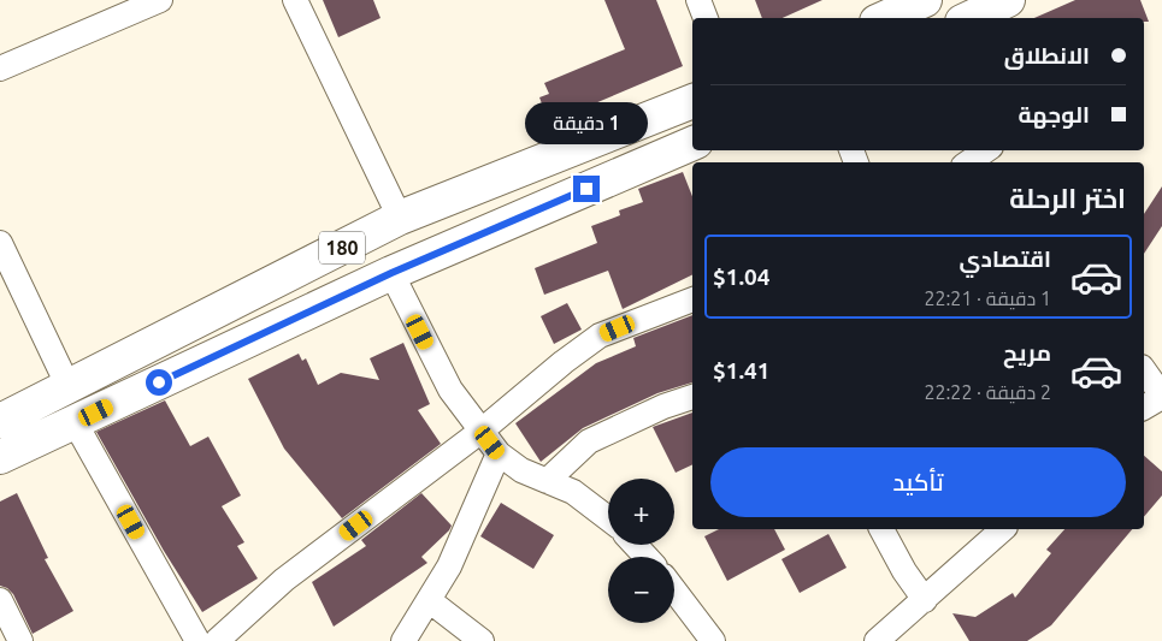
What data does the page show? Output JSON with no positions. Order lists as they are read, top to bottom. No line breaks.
{"streets":{"highway":["180"]},"page":{"banner":["الانطلاق","الوجهة"],"bubble":"1 دقيقة","heading":"اختر الرحلة","list":[{"name":"اقتصادي","note":"1 دقيقة · 22:21","value":"$1.04"},{"name":"مريح","note":"2 دقيقة · 22:22","value":"$1.41"}],"buttons":"تأكيد","map_buttons":["+","−"]}}
